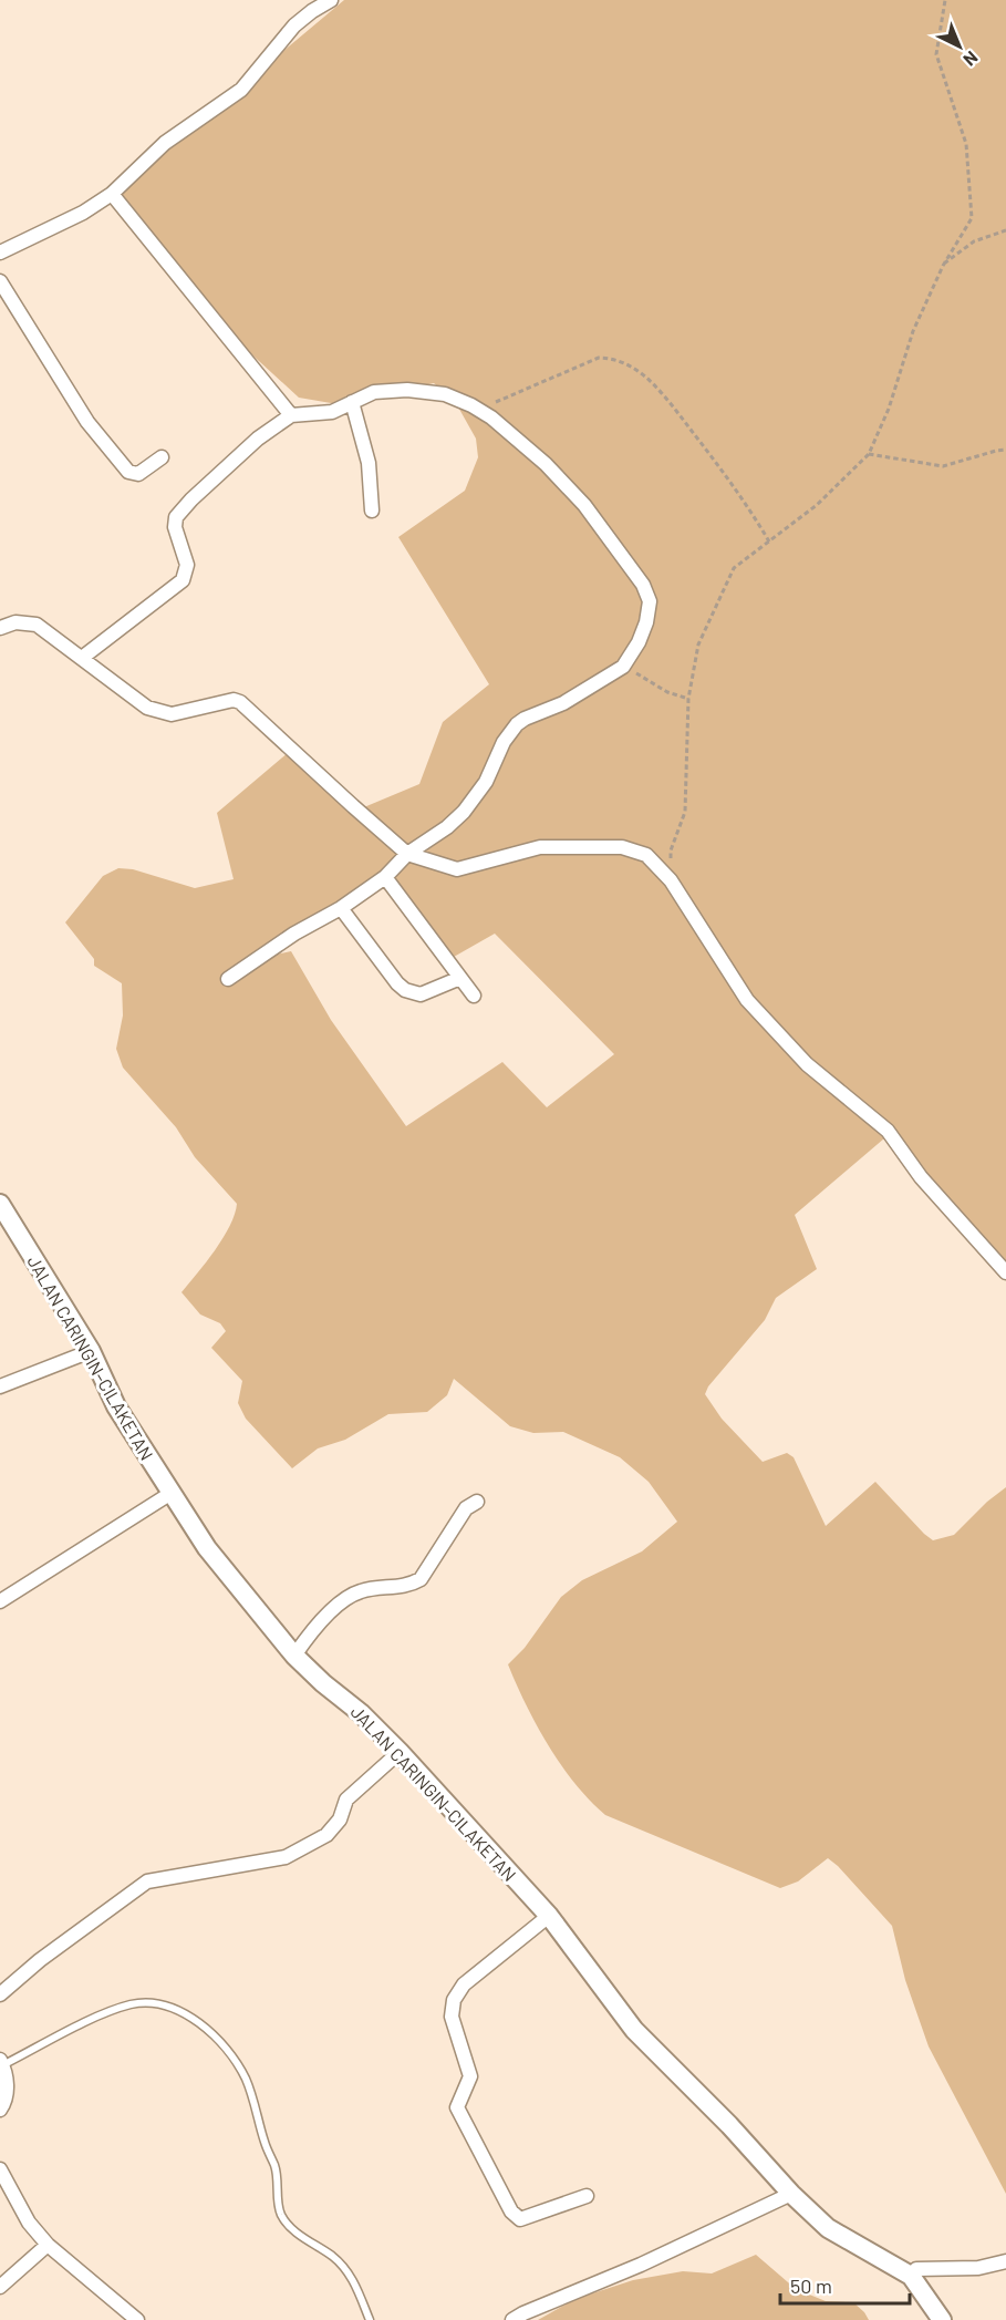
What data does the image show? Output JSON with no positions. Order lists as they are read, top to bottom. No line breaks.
{"streets":{"street":["JALAN CARINGIN–CILAKETAN"]},"scale_bar":"50 m","north":"bottom right"}
